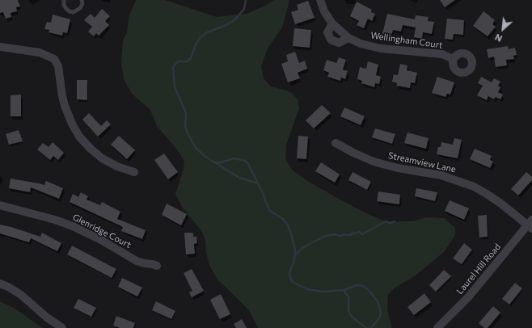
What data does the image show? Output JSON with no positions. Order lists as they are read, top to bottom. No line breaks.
{"streets":{"street":["Wellingham Court","Streamview Lane","Glenridge Court","Laurel Hill Road"]},"crossings":[["Streamview Lane","Laurel Hill Road"]],"north":"bottom left"}
